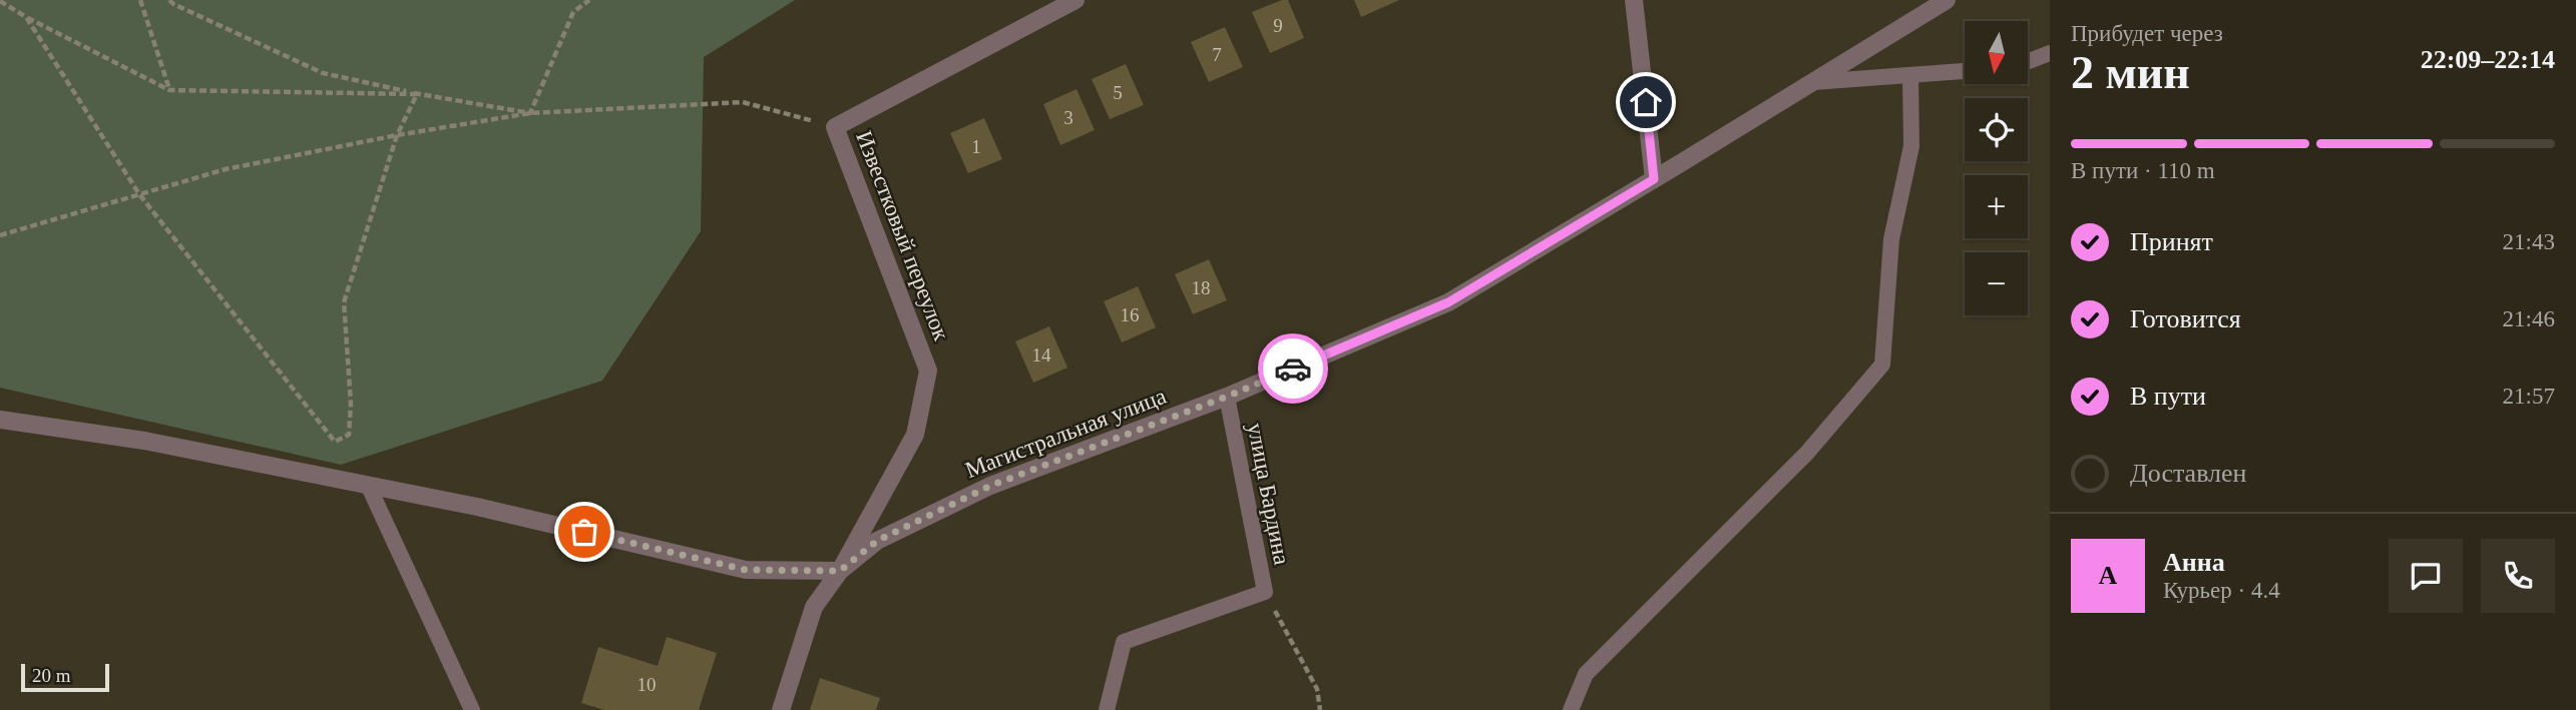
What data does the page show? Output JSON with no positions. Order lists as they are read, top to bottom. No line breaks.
{"streets":{"street":["Известковый переулок","Магистральная улица"],"lane":["улица Бардина"]},"crossings":[["Известковый переулок","Магистральная улица"],["Магистральная улица","улица Бардина"]],"house_numbers":["9","7","5","3","1","18","16","14","10"],"scale_bar":"20 m","north":"bottom","page":{"heading":["2 мин","Прибудет через","22:09–22:14"],"panel":["Анна","Курьер · 4.4"],"map_buttons":["+","−"],"bar":"В пути · 110 m","list":[["Принят","21:43"],["Готовится","21:46"],["В пути","21:57"],"Доставлен"],"round":"А","scale":"20 m"}}
